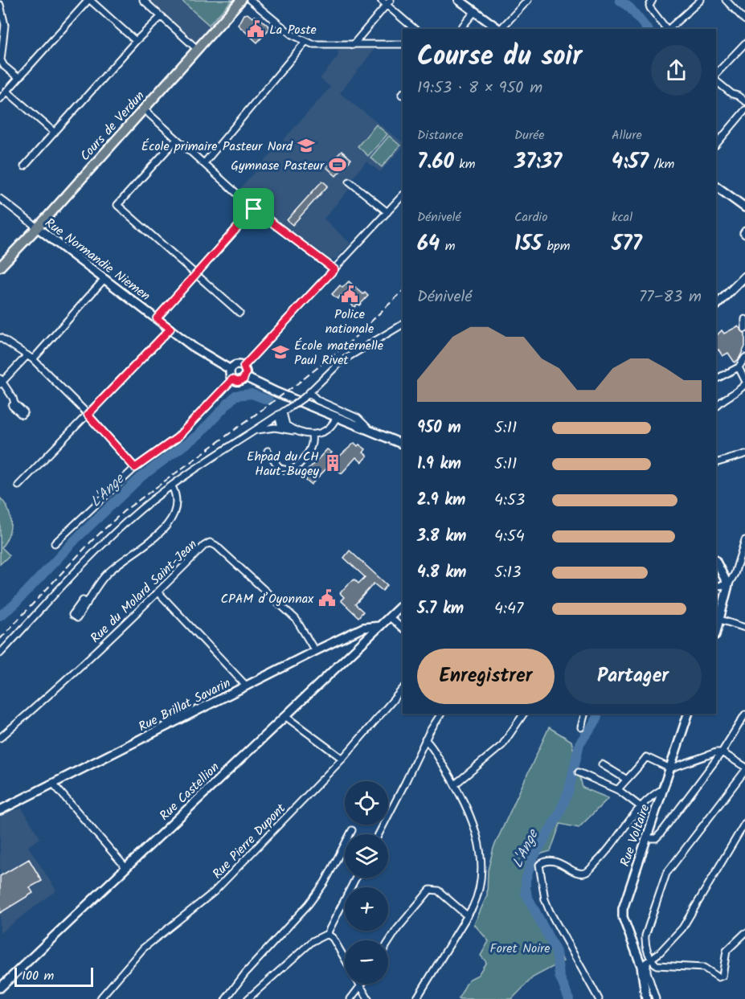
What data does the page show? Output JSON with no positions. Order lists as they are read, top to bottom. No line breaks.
{"streets":{"main road":["Cours de Verdun","Rue Normandie Niemen","Rue Brillat Savarin","Rue Castellion","Rue Voltaire"],"street":["Rue du Molard Saint-Jean","Rue Pierre Dupont"]},"crossings":[["Cours de Verdun","Rue Normandie Niemen"],["Rue du Molard Saint-Jean","Rue Brillat Savarin"],["Rue Brillat Savarin","Rue Castellion"]],"water":["L'Ange"],"parks":["Foret Noire"],"places":{"public building":["La Poste","Police nationale","CPAM d’Oyonnax"],"school or university":["École primaire Pasteur Nord","École maternelle Paul Rivet"],"sports":["Gymnase Pasteur"],"building":["Ehpad du CH Haut-Bugey"]},"scale_bar":"100 m","page":{"heading":["Course du soir","19:53 · 8 × 950 m"],"stats":[["Distance","7.60 km"],["Durée","37:37"],["Allure","4:57 /km"],["Dénivelé","64 m"],["Cardio","155 bpm"],["kcal","577"]],"chart":["Dénivelé","77–83 m"],"list":[{"name":"950 m","note":"5:11"},{"name":"1.9 km","note":"5:11"},{"name":"2.9 km","note":"4:53"},{"name":"3.8 km","note":"4:54"},{"name":"4.8 km","note":"5:13"},{"name":"5.7 km","note":"4:47"}],"buttons":["Enregistrer","Partager"],"map_buttons":["+","−"],"scale":"100 m"}}
